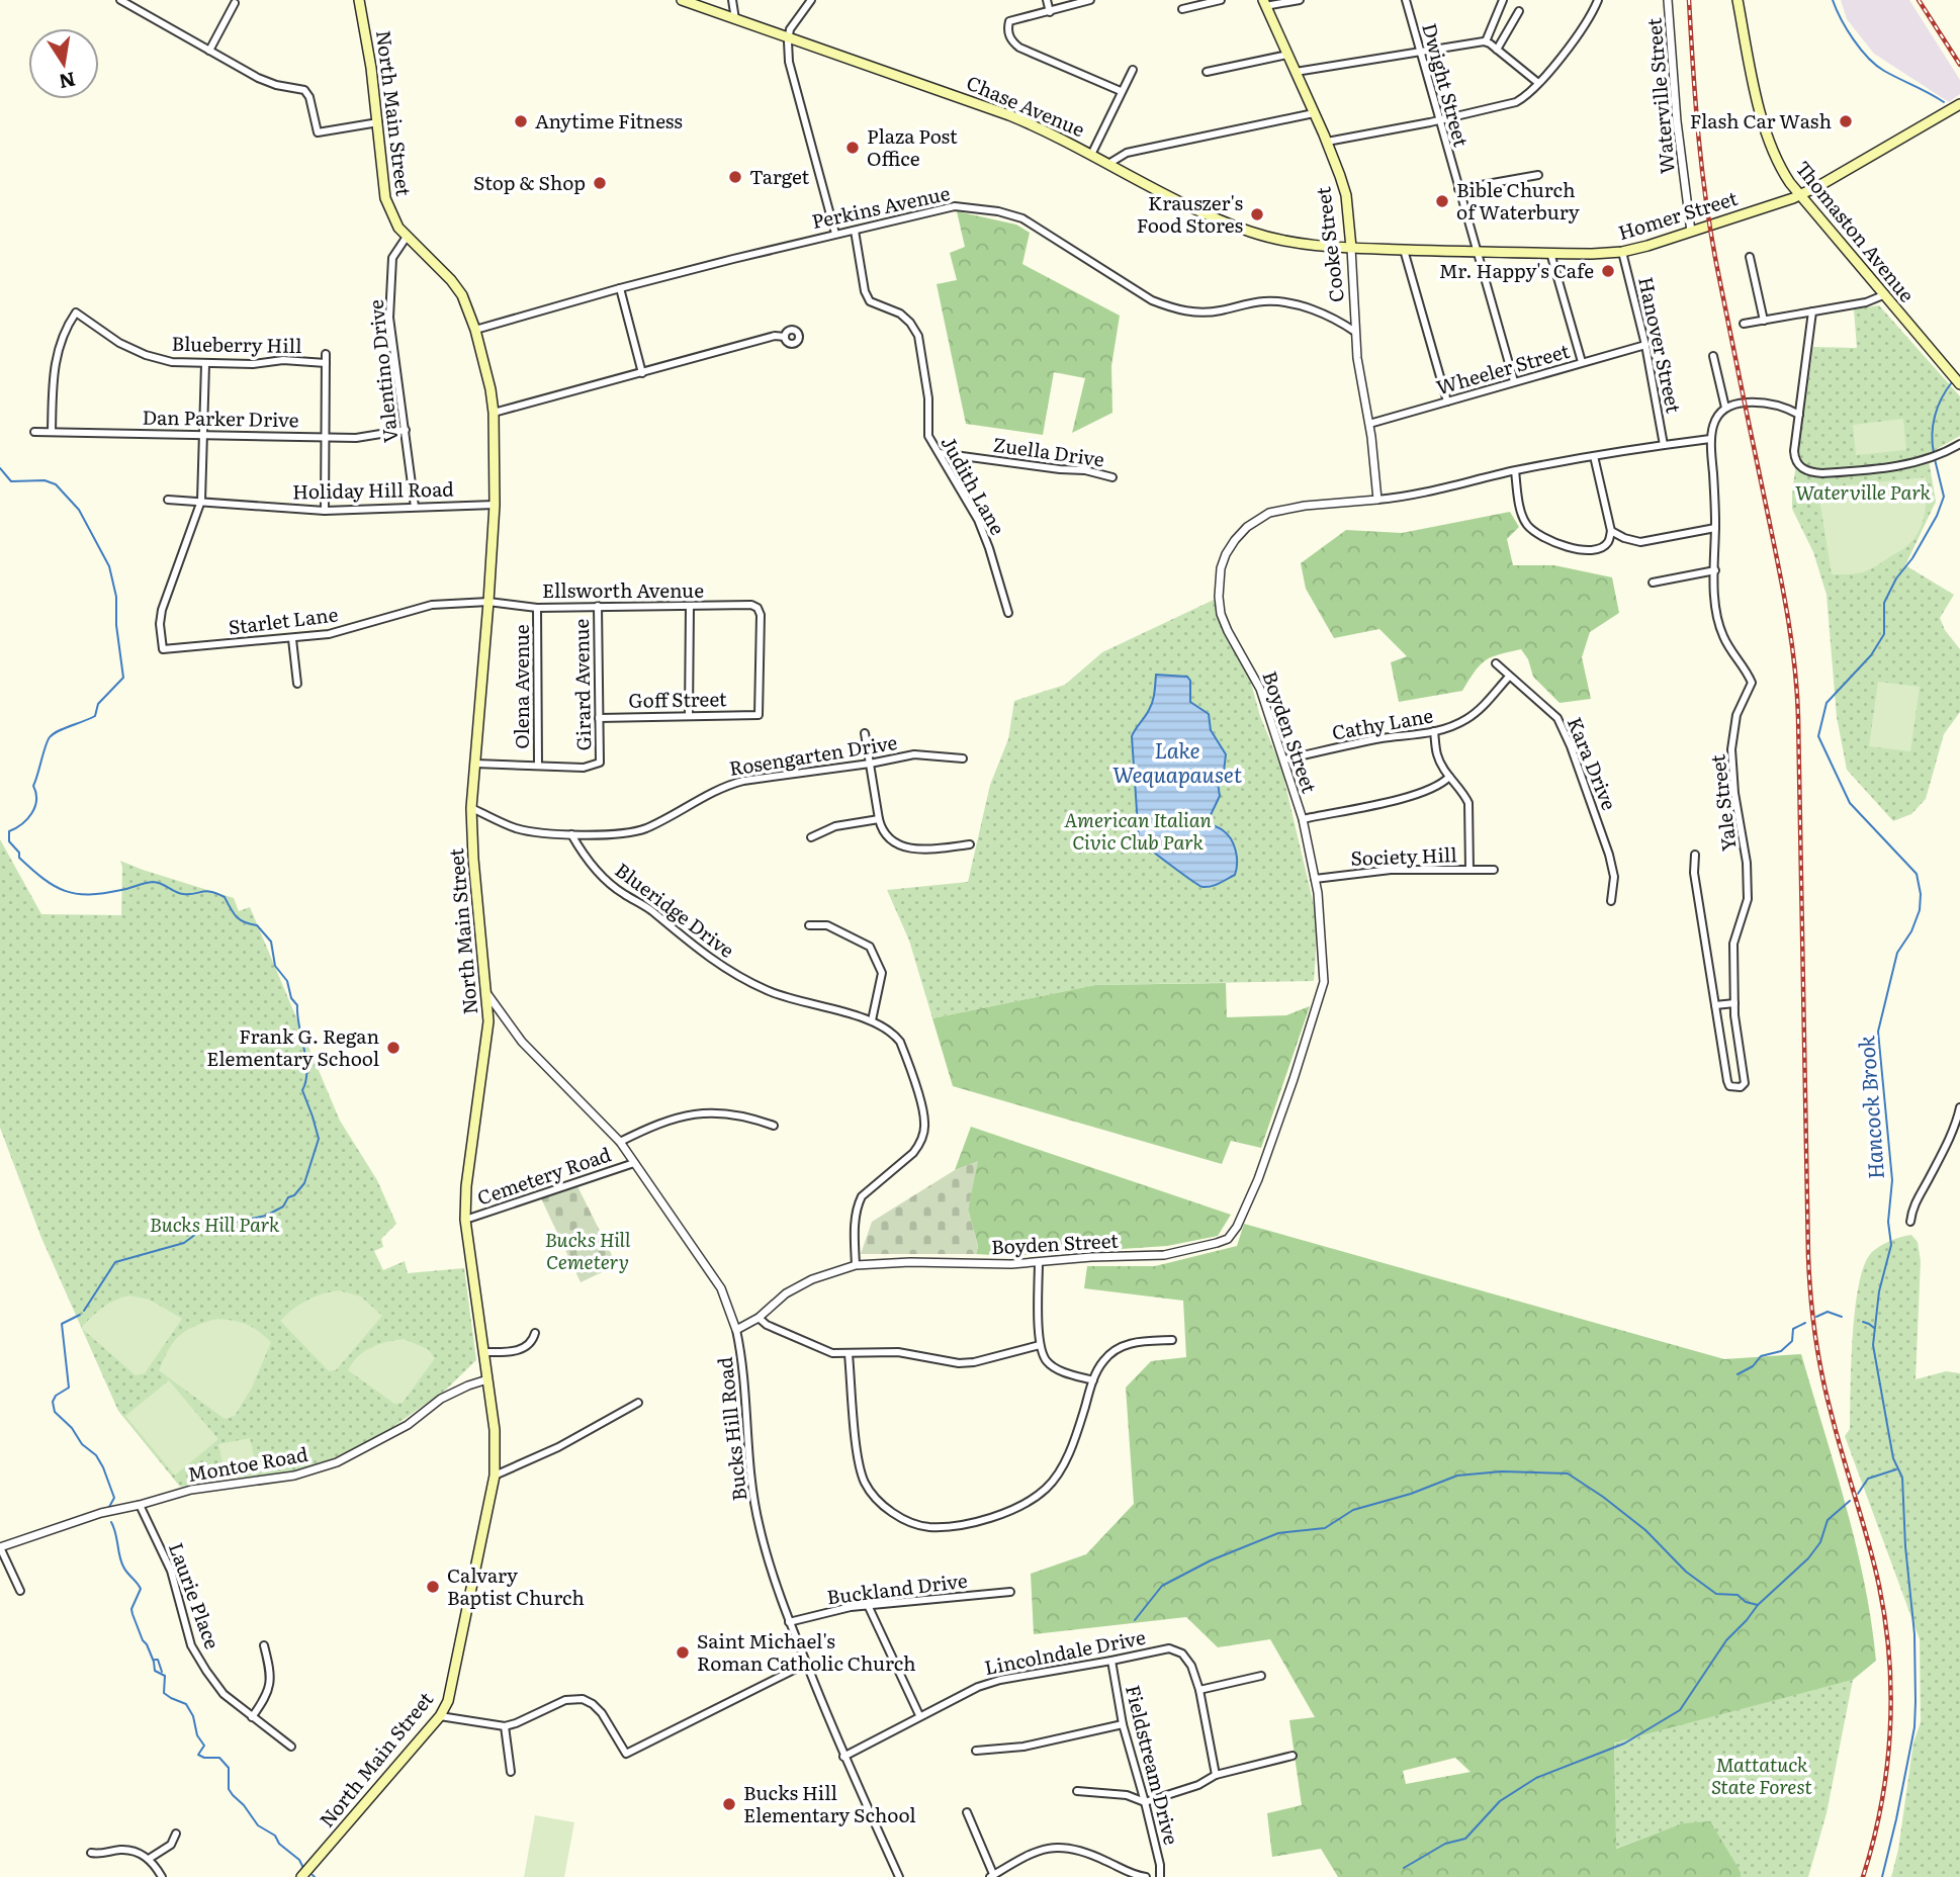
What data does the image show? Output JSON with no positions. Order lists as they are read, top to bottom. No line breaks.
{"streets":{"main road":["Chase Avenue","North Main Street","Homer Street","Thomaston Avenue","Cooke Street"],"street":["Dwight Street","Waterville Street","Perkins Avenue","Blueberry Hill","Hanover Street","Wheeler Street","Valentino Drive","Dan Parker Drive","Zuella Drive","Judith Lane","Holiday Hill Road","Ellsworth Avenue","Starlet Lane","Girard Avenue","Olena Avenue","Goff Street","Cathy Lane","Boyden Street","Rosengarten Drive","Kara Drive","Yale Street","Society Hill","Blueridge Drive","Cemetery Road","Bucks Hill Road","Montoe Road","Buckland Drive","Laurie Place","Lincolndale Drive","Fieldstream Drive"]},"crossings":[["Dwight Street","Homer Street"],["Dwight Street","Wheeler Street"],["Waterville Street","Homer Street"],["Chase Avenue","Homer Street"],["Chase Avenue","Cooke Street"],["North Main Street","Perkins Avenue"],["North Main Street","Valentino Drive"],["North Main Street","Holiday Hill Road"],["North Main Street","Ellsworth Avenue"],["North Main Street","Starlet Lane"],["North Main Street","Rosengarten Drive"],["North Main Street","Cemetery Road"],["North Main Street","Bucks Hill Road"],["North Main Street","Montoe Road"],["Perkins Avenue","Cooke Street"],["Perkins Avenue","Judith Lane"],["Homer Street","Thomaston Avenue"],["Homer Street","Cooke Street"],["Homer Street","Hanover Street"],["Cooke Street","Wheeler Street"],["Cooke Street","Boyden Street"],["Blueberry Hill","Dan Parker Drive"],["Hanover Street","Wheeler Street"],["Hanover Street","Boyden Street"],["Valentino Drive","Dan Parker Drive"],["Valentino Drive","Holiday Hill Road"],["Zuella Drive","Judith Lane"],["Holiday Hill Road","Starlet Lane"],["Ellsworth Avenue","Starlet Lane"],["Ellsworth Avenue","Girard Avenue"],["Ellsworth Avenue","Olena Avenue"],["Ellsworth Avenue","Goff Street"],["Girard Avenue","Olena Avenue"],["Girard Avenue","Goff Street"],["Cathy Lane","Boyden Street"],["Cathy Lane","Kara Drive"],["Boyden Street","Yale Street"],["Boyden Street","Society Hill"],["Boyden Street","Bucks Hill Road"],["Rosengarten Drive","Blueridge Drive"],["Cemetery Road","Bucks Hill Road"],["Bucks Hill Road","Buckland Drive"],["Bucks Hill Road","Lincolndale Drive"],["Montoe Road","Laurie Place"],["Lincolndale Drive","Fieldstream Drive"]],"water":["Lake Wequapauset","Hancock Brook"],"parks":["Waterville Park","American Italian Civic Club Park","Bucks Hill Park","Bucks Hill Cemetery","Mattatuck State Forest"],"places":["Anytime Fitness","Flash Car Wash","Plaza Post Office","Target","Stop & Shop","Bible Church of Waterbury","Krauszer's Food Stores","Mr. Happy's Cafe","Frank G. Regan Elementary School","Calvary Baptist Church","Saint Michael's Roman Catholic Church","Bucks Hill Elementary School"],"north":"bottom"}
